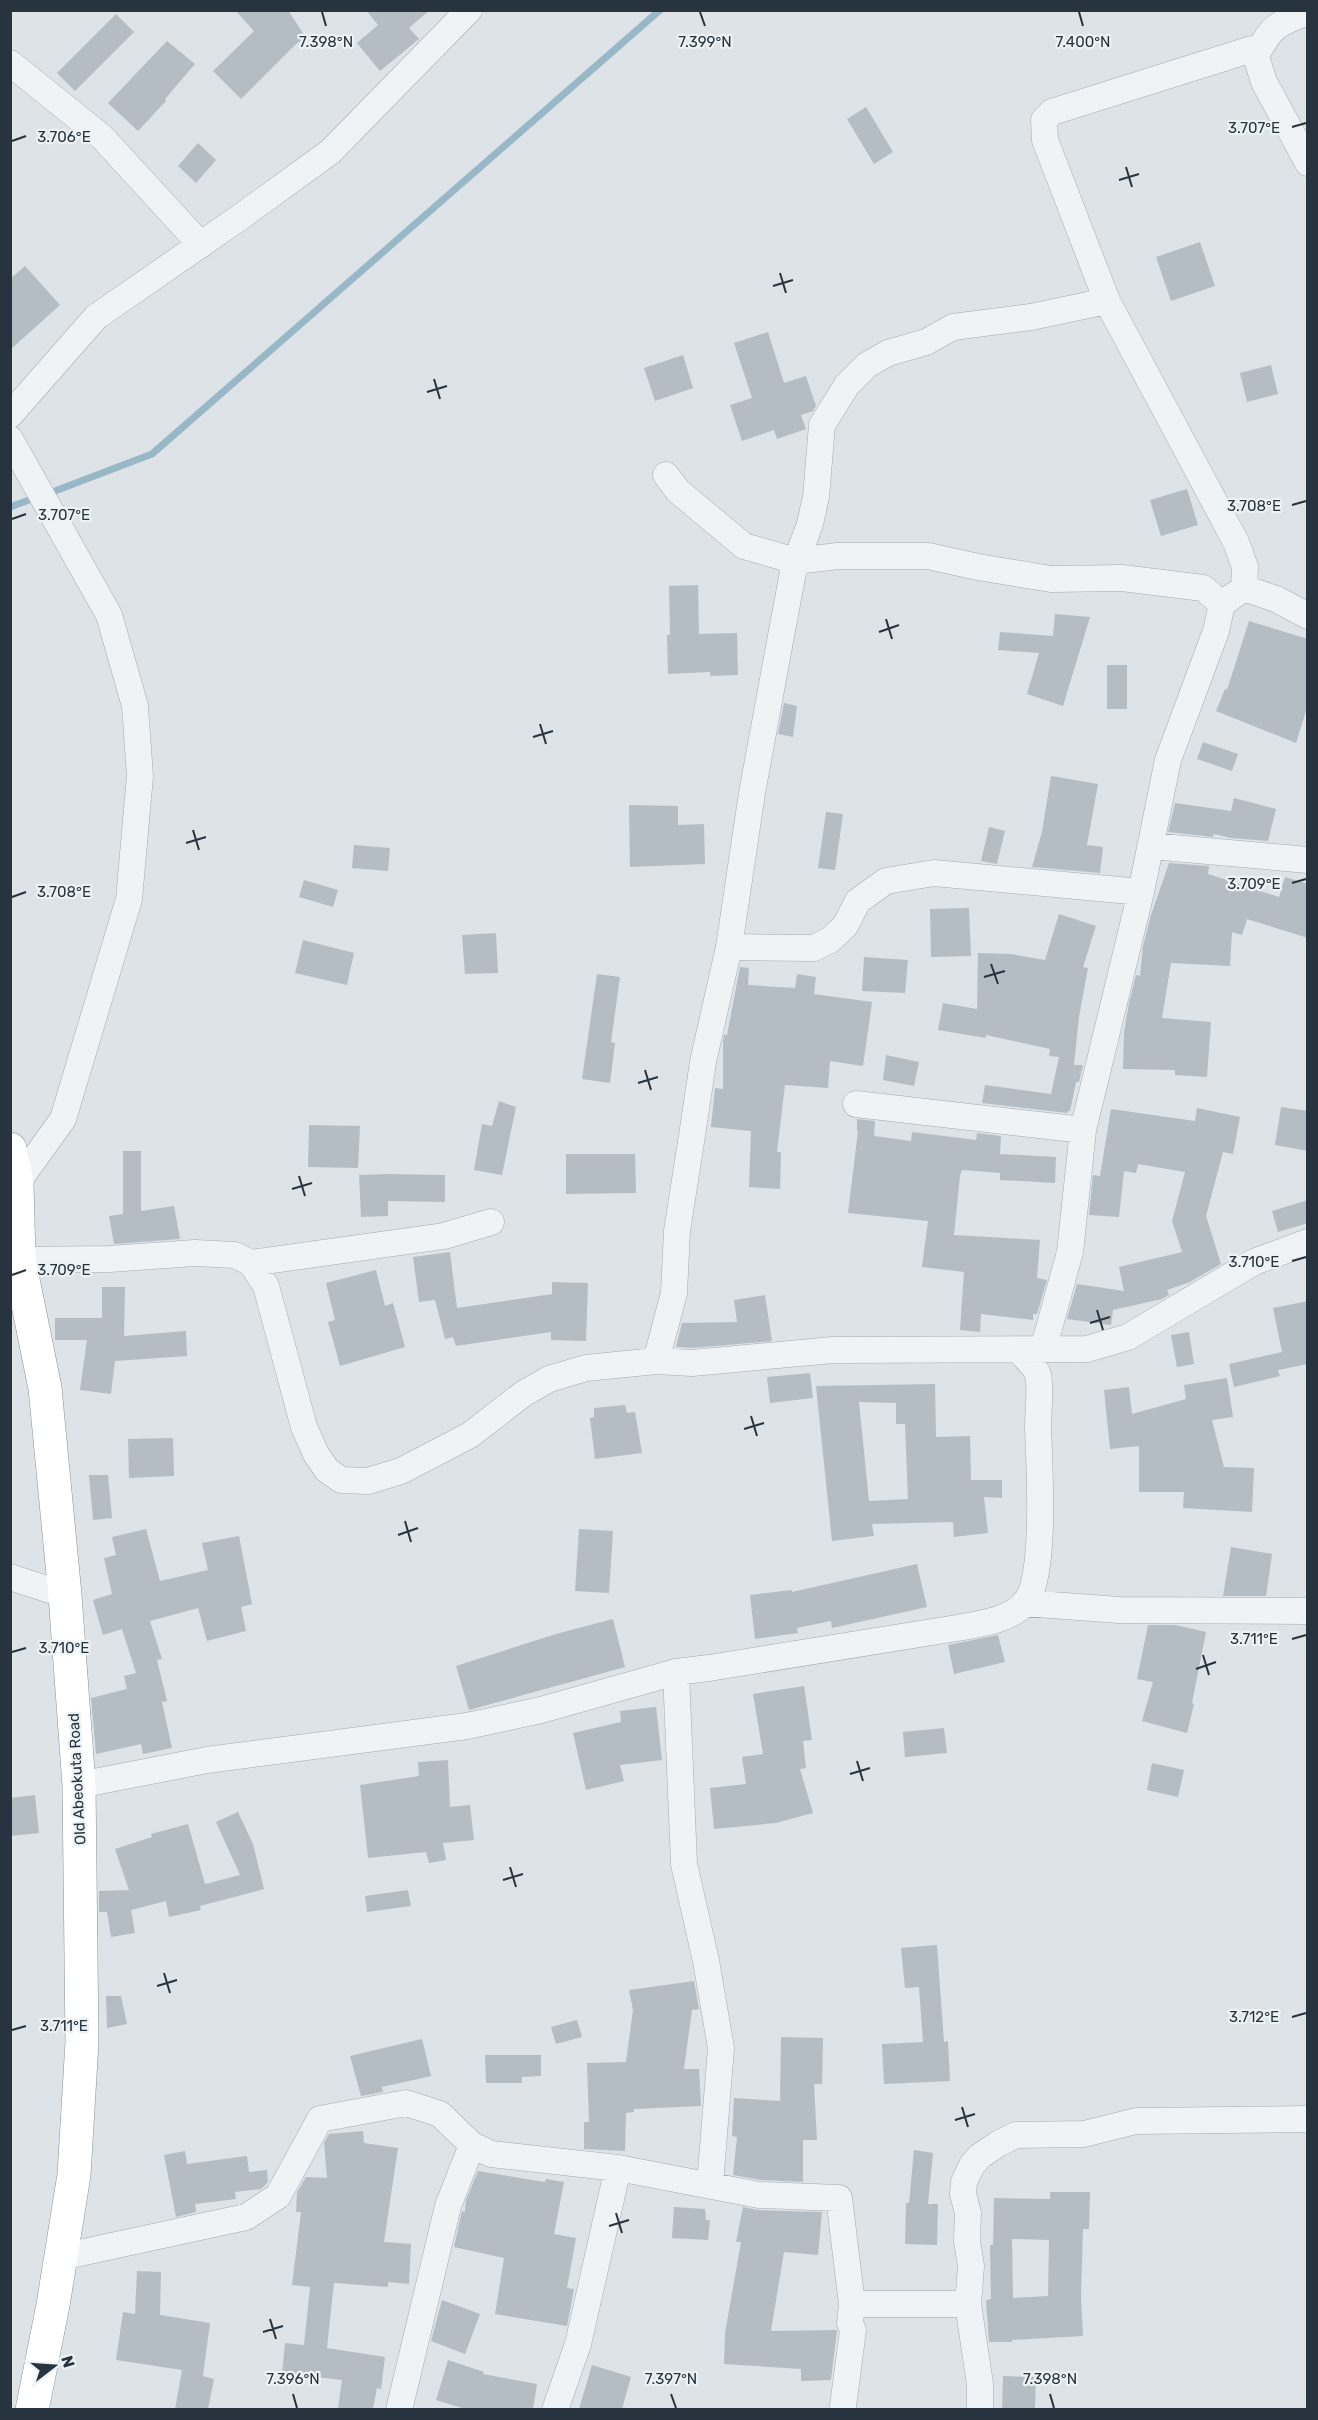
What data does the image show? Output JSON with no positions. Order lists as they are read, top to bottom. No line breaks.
{"streets":{"highway":["Old Abeokuta Road"]},"north":"right","coordinates":["7.398°N","7.399°N","7.400°N","3.707°E","3.706°E","3.708°E","3.709°E","3.710°E","3.711°E","3.712°E","7.396°N","7.397°N"]}
